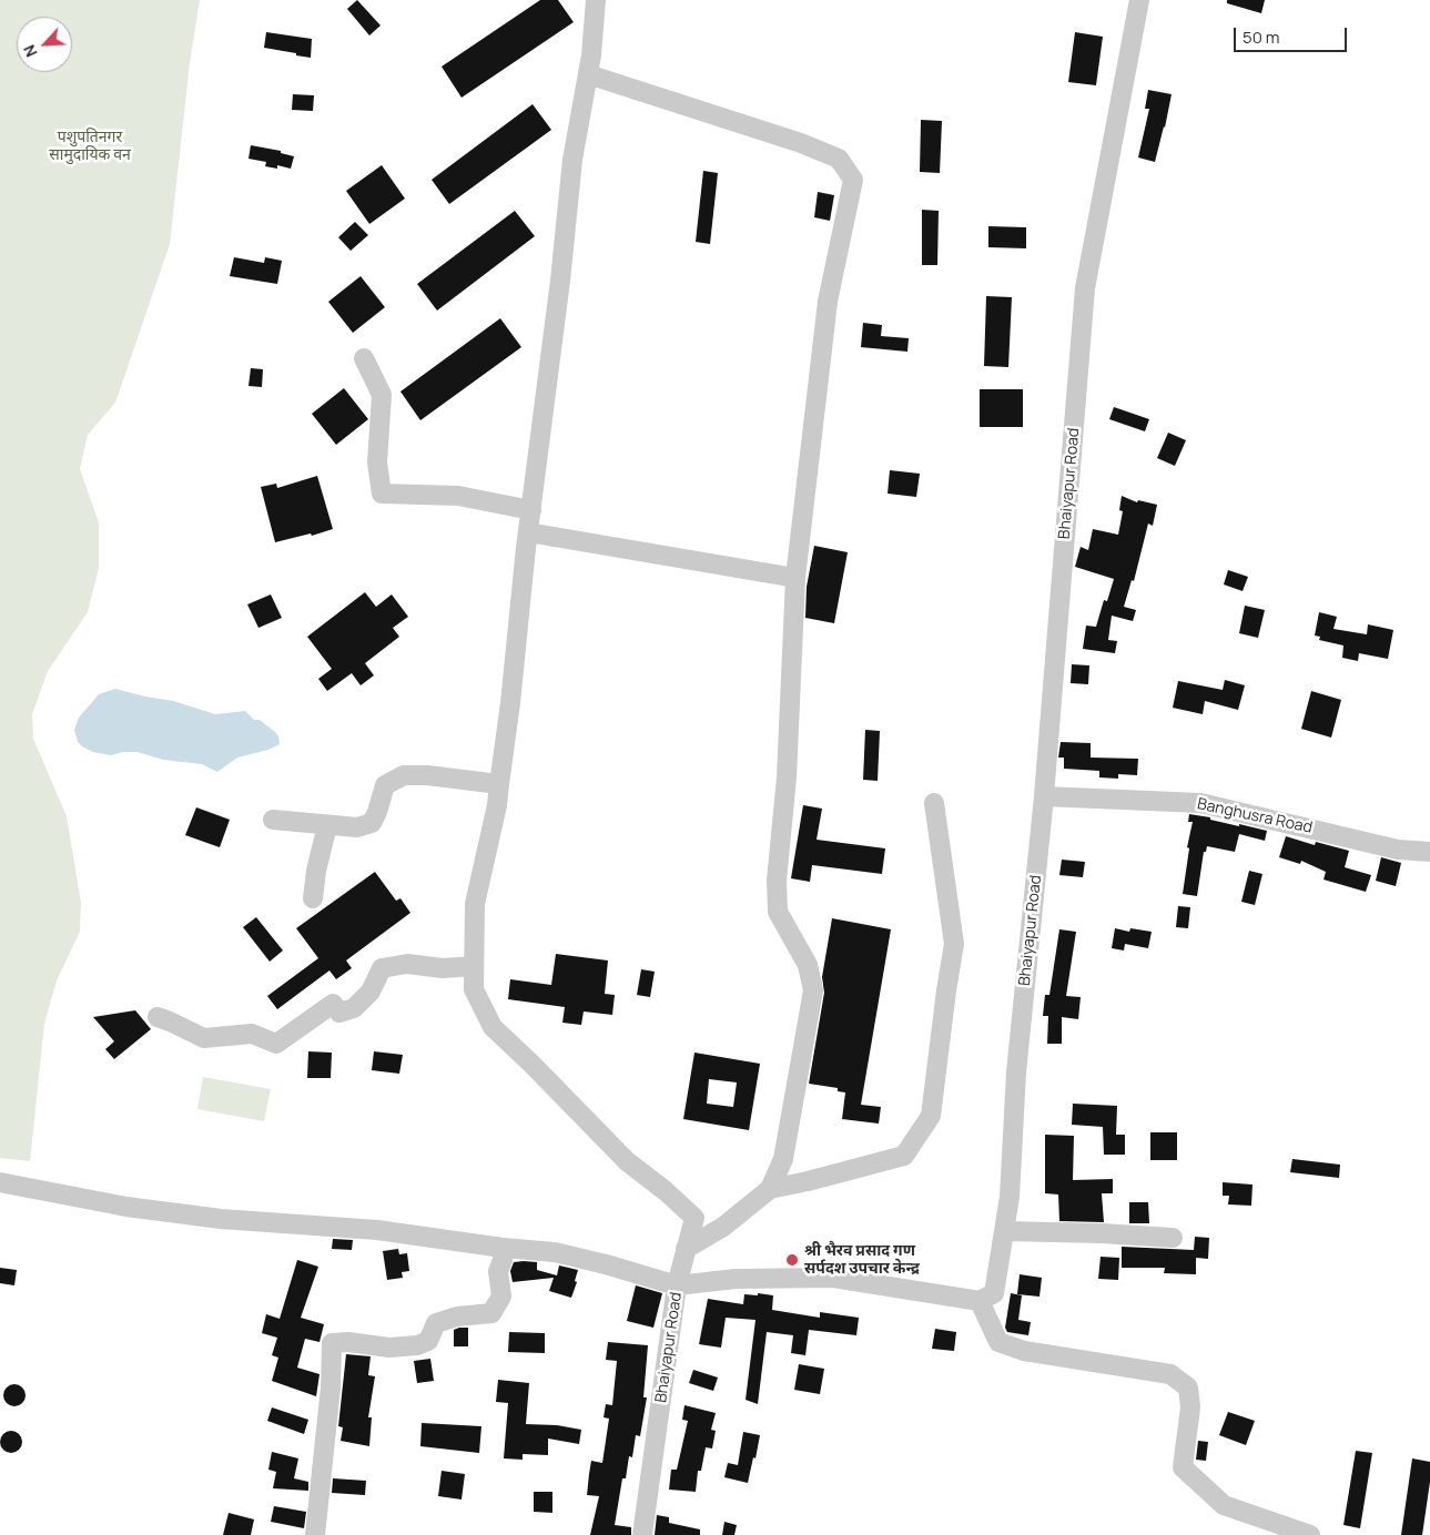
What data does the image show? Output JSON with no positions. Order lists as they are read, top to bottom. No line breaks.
{"streets":{"street":["Bhaiyapur Road","Banghusra Road"]},"crossings":[["Bhaiyapur Road","Banghusra Road"]],"parks":["पशुपतिनगर सामुदायिक वन"],"places":["श्री भैरव प्रसाद गण सर्पदश उपचार केन्द्र"],"scale_bar":"50 m","north":"bottom left"}
